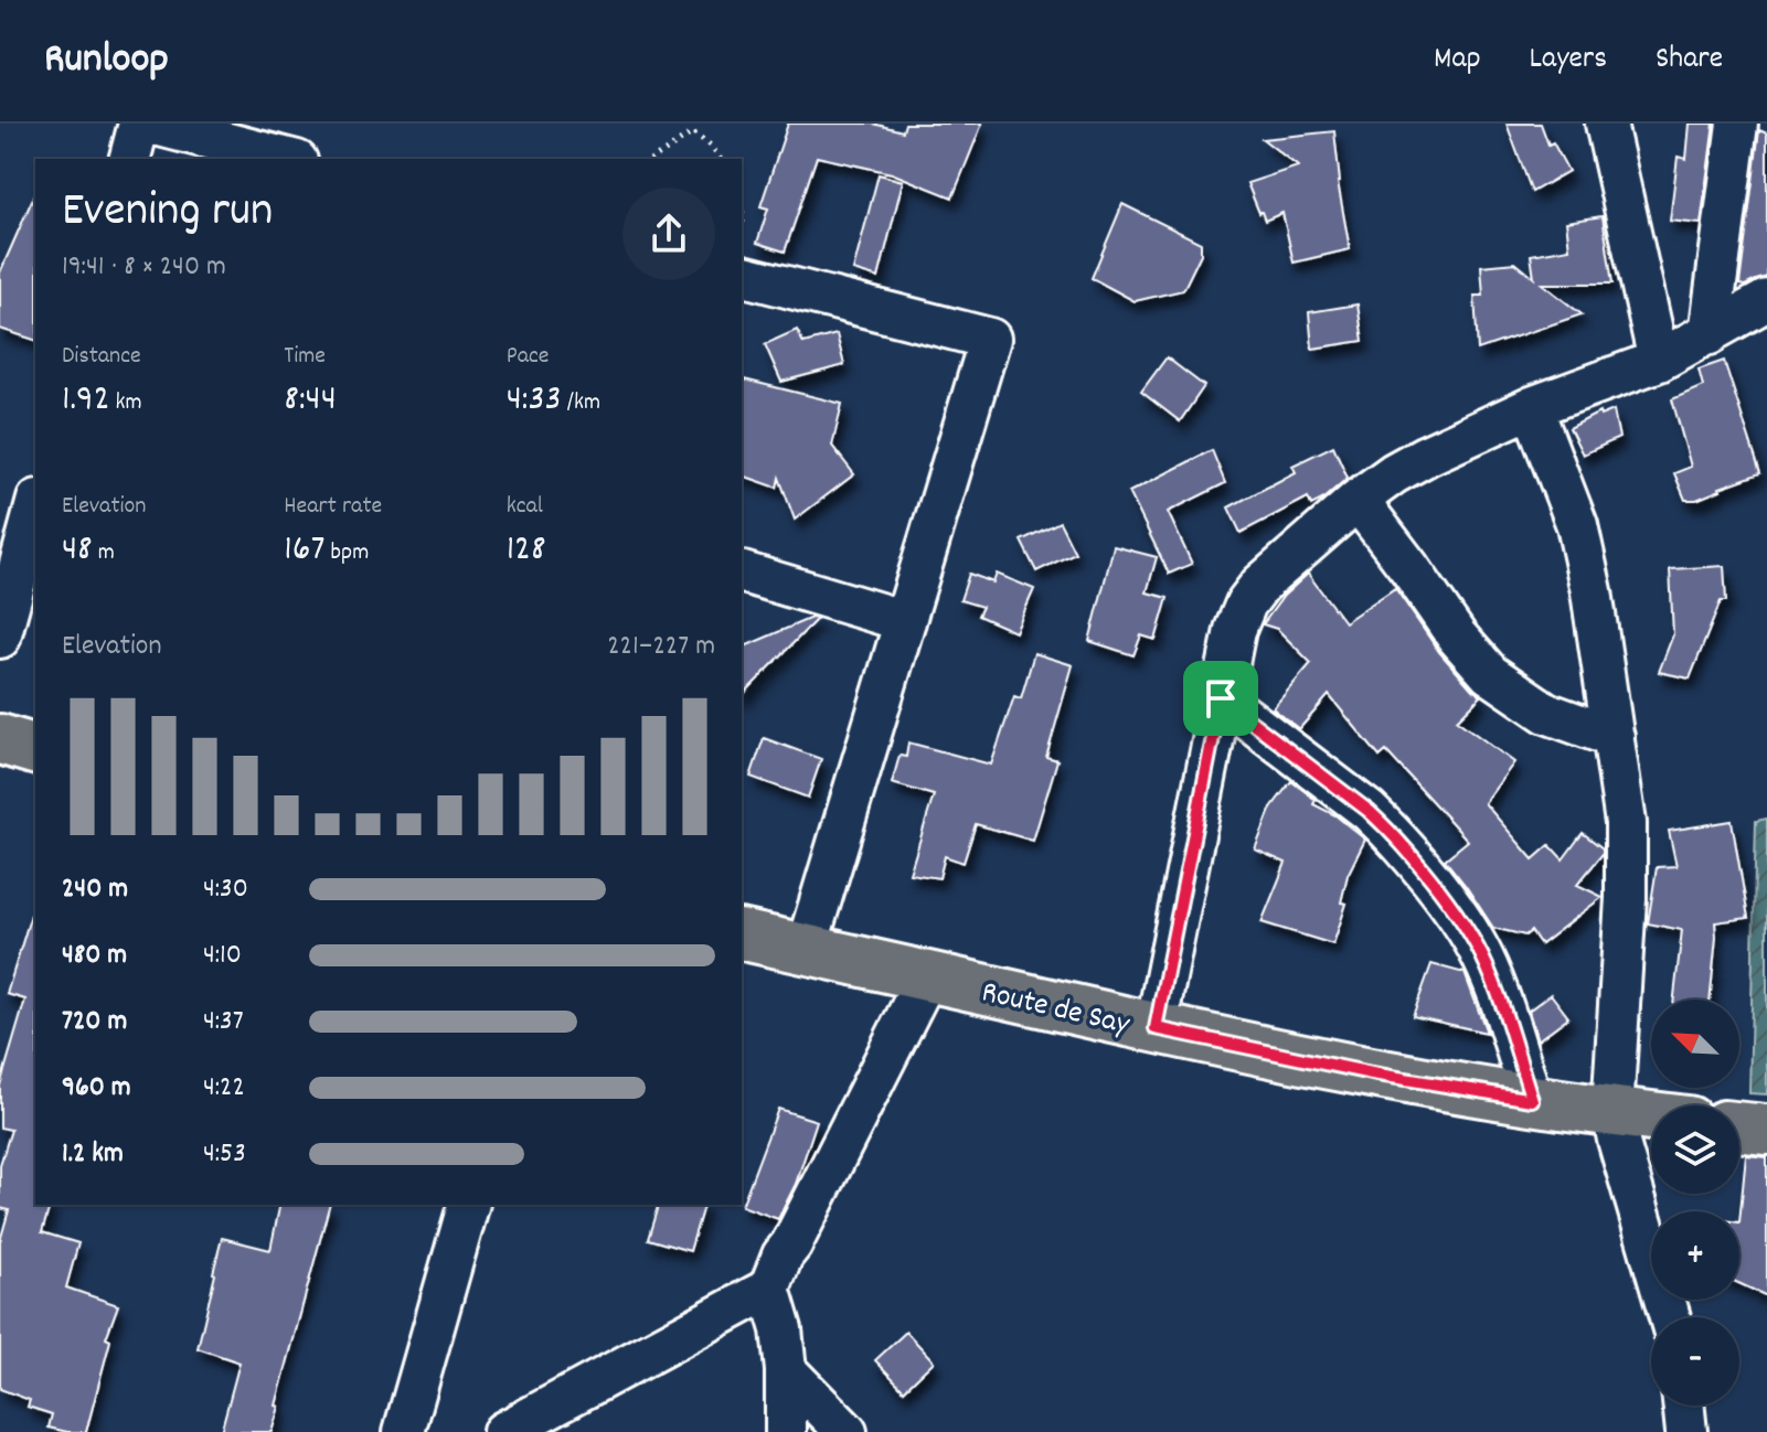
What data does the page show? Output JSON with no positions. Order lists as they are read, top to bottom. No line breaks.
{"streets":{"main road":["Route de Say"]},"north":"top left","page":{"header":"Runloop","nav":["Map","Layers","Share"],"heading":["Evening run","19:41 · 8 × 240 m"],"stats":[["Distance","1.92 km"],["Time","8:44"],["Pace","4:33 /km"],["Elevation","48 m"],["Heart rate","167 bpm"],["kcal","128"]],"chart":["Elevation","221–227 m"],"list":[{"name":"240 m","note":"4:30"},{"name":"480 m","note":"4:10"},{"name":"720 m","note":"4:37"},{"name":"960 m","note":"4:22"},{"name":"1.2 km","note":"4:53"}],"map_buttons":["+","−"]}}
